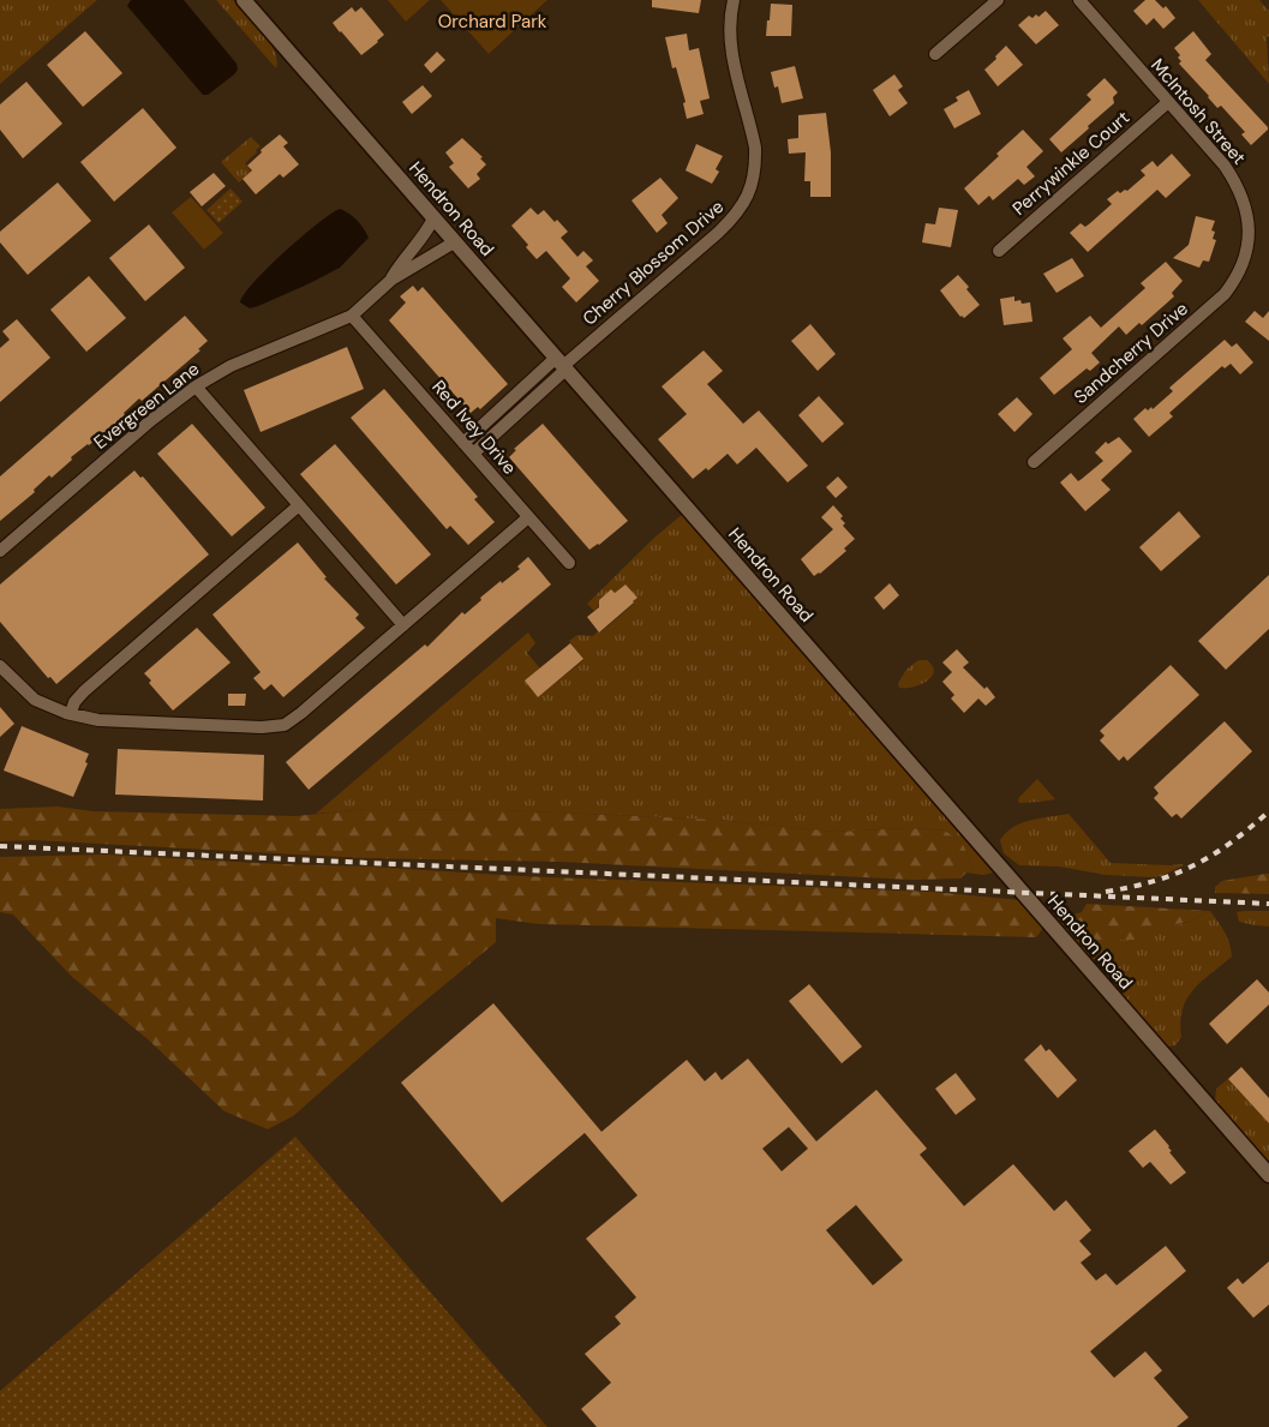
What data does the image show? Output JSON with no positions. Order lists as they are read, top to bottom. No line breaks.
{"streets":{"street":["McIntosh Street","Perrywinkle Court","Hendron Road","Cherry Blossom Drive","Sandcherry Drive","Evergreen Lane","Red Ivey Drive"]},"crossings":[["McIntosh Street","Perrywinkle Court"],["McIntosh Street","Sandcherry Drive"],["Hendron Road","Cherry Blossom Drive"],["Hendron Road","Evergreen Lane"],["Evergreen Lane","Red Ivey Drive"]],"parks":["Orchard Park"]}
